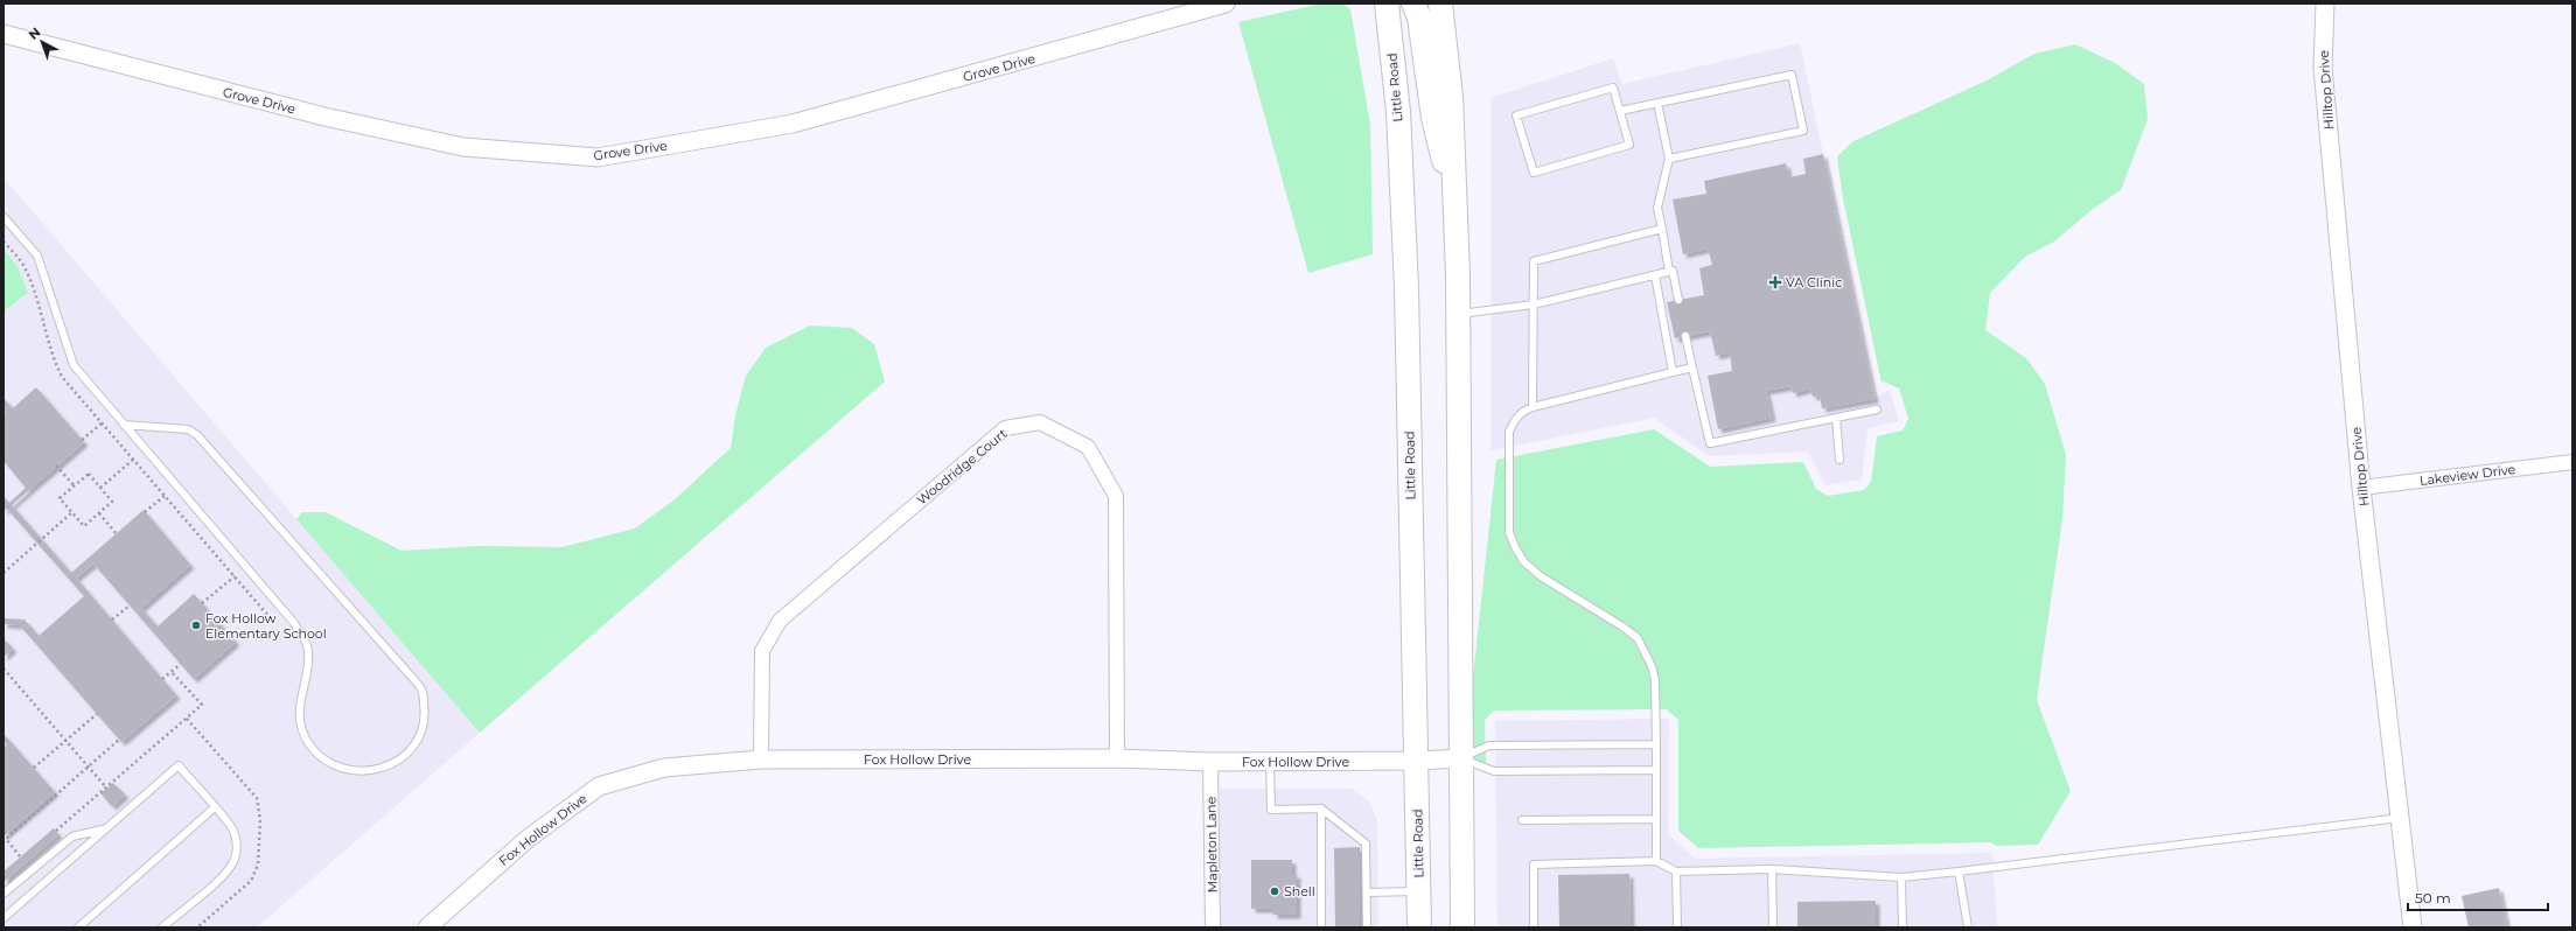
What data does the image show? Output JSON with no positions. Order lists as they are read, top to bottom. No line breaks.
{"streets":{"main road":["Little Road"],"street":["Grove Drive","Hilltop Drive","Woodridge Court","Lakeview Drive","Fox Hollow Drive","Mapleton Lane"]},"crossings":[["Little Road","Fox Hollow Drive"],["Hilltop Drive","Lakeview Drive"],["Woodridge Court","Fox Hollow Drive"],["Fox Hollow Drive","Mapleton Lane"]],"places":{"health":["VA Clinic"],"other":["Fox Hollow Elementary School","Shell"]},"scale_bar":"50 m","north":"top left"}
